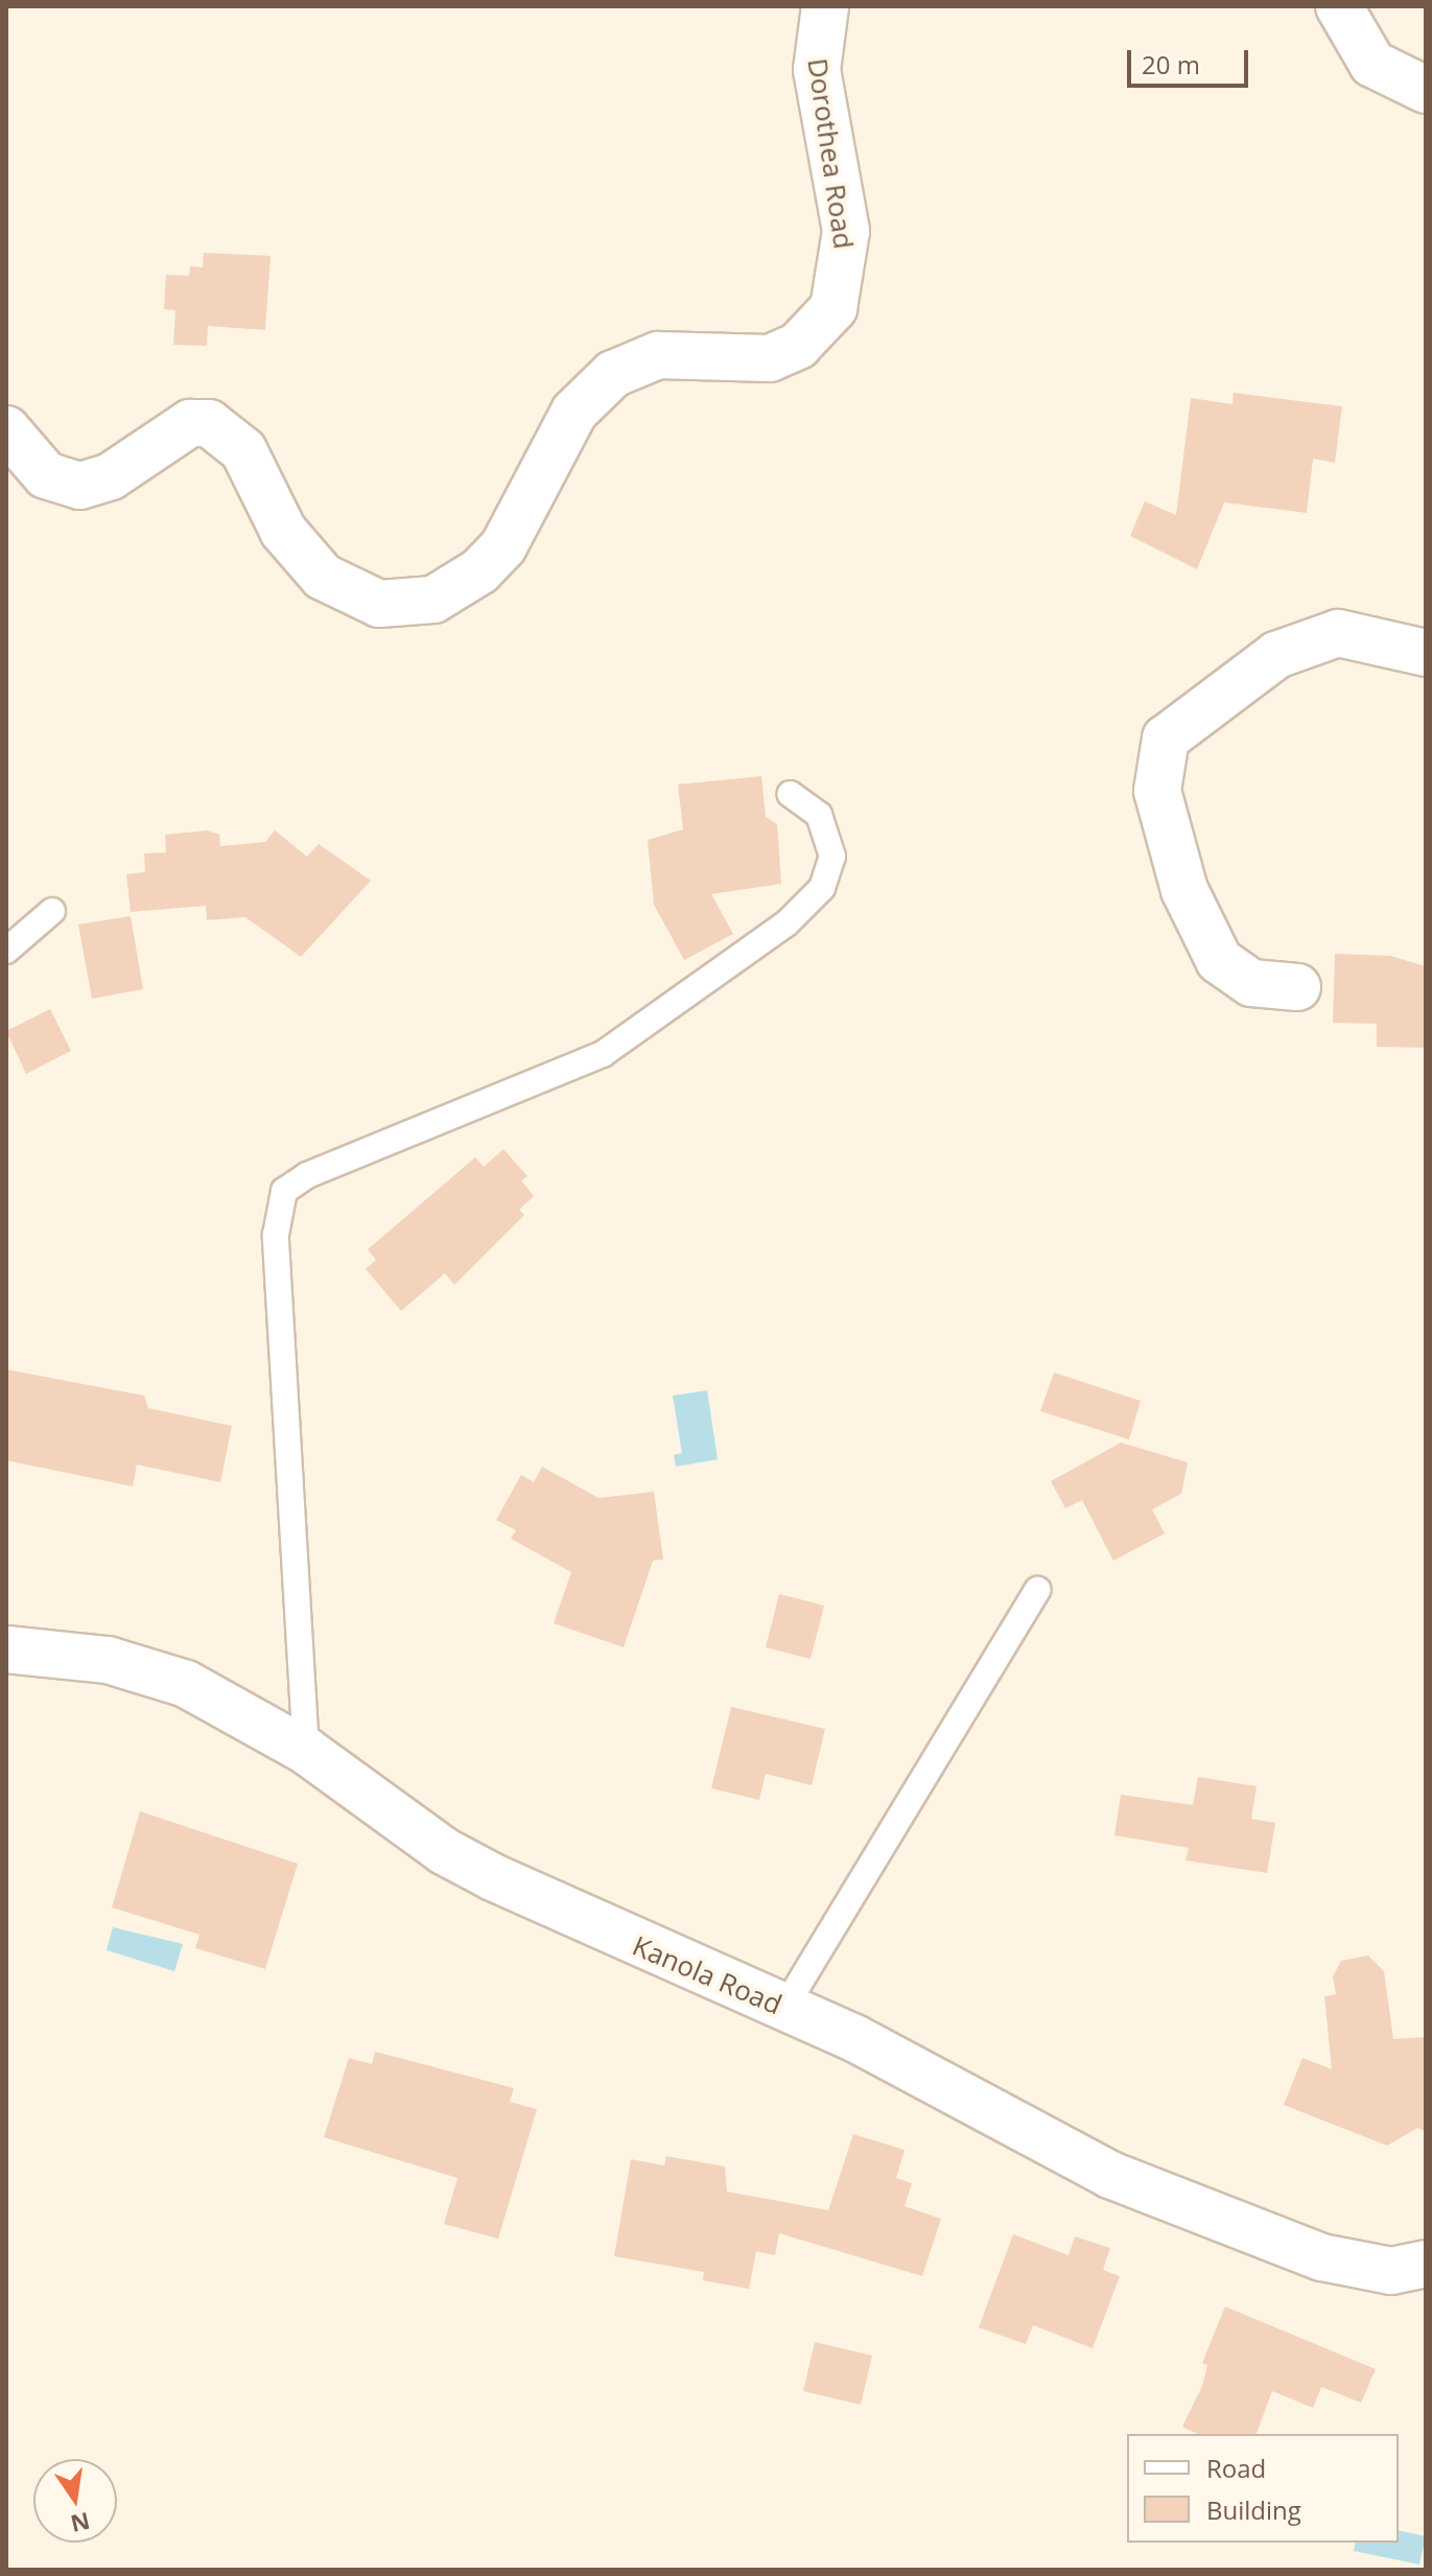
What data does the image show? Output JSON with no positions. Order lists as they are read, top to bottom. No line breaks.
{"streets":{"street":["Dorothea Road","Kanola Road"]},"legend":["Road","Building"],"scale_bar":"20 m","north":"bottom"}
